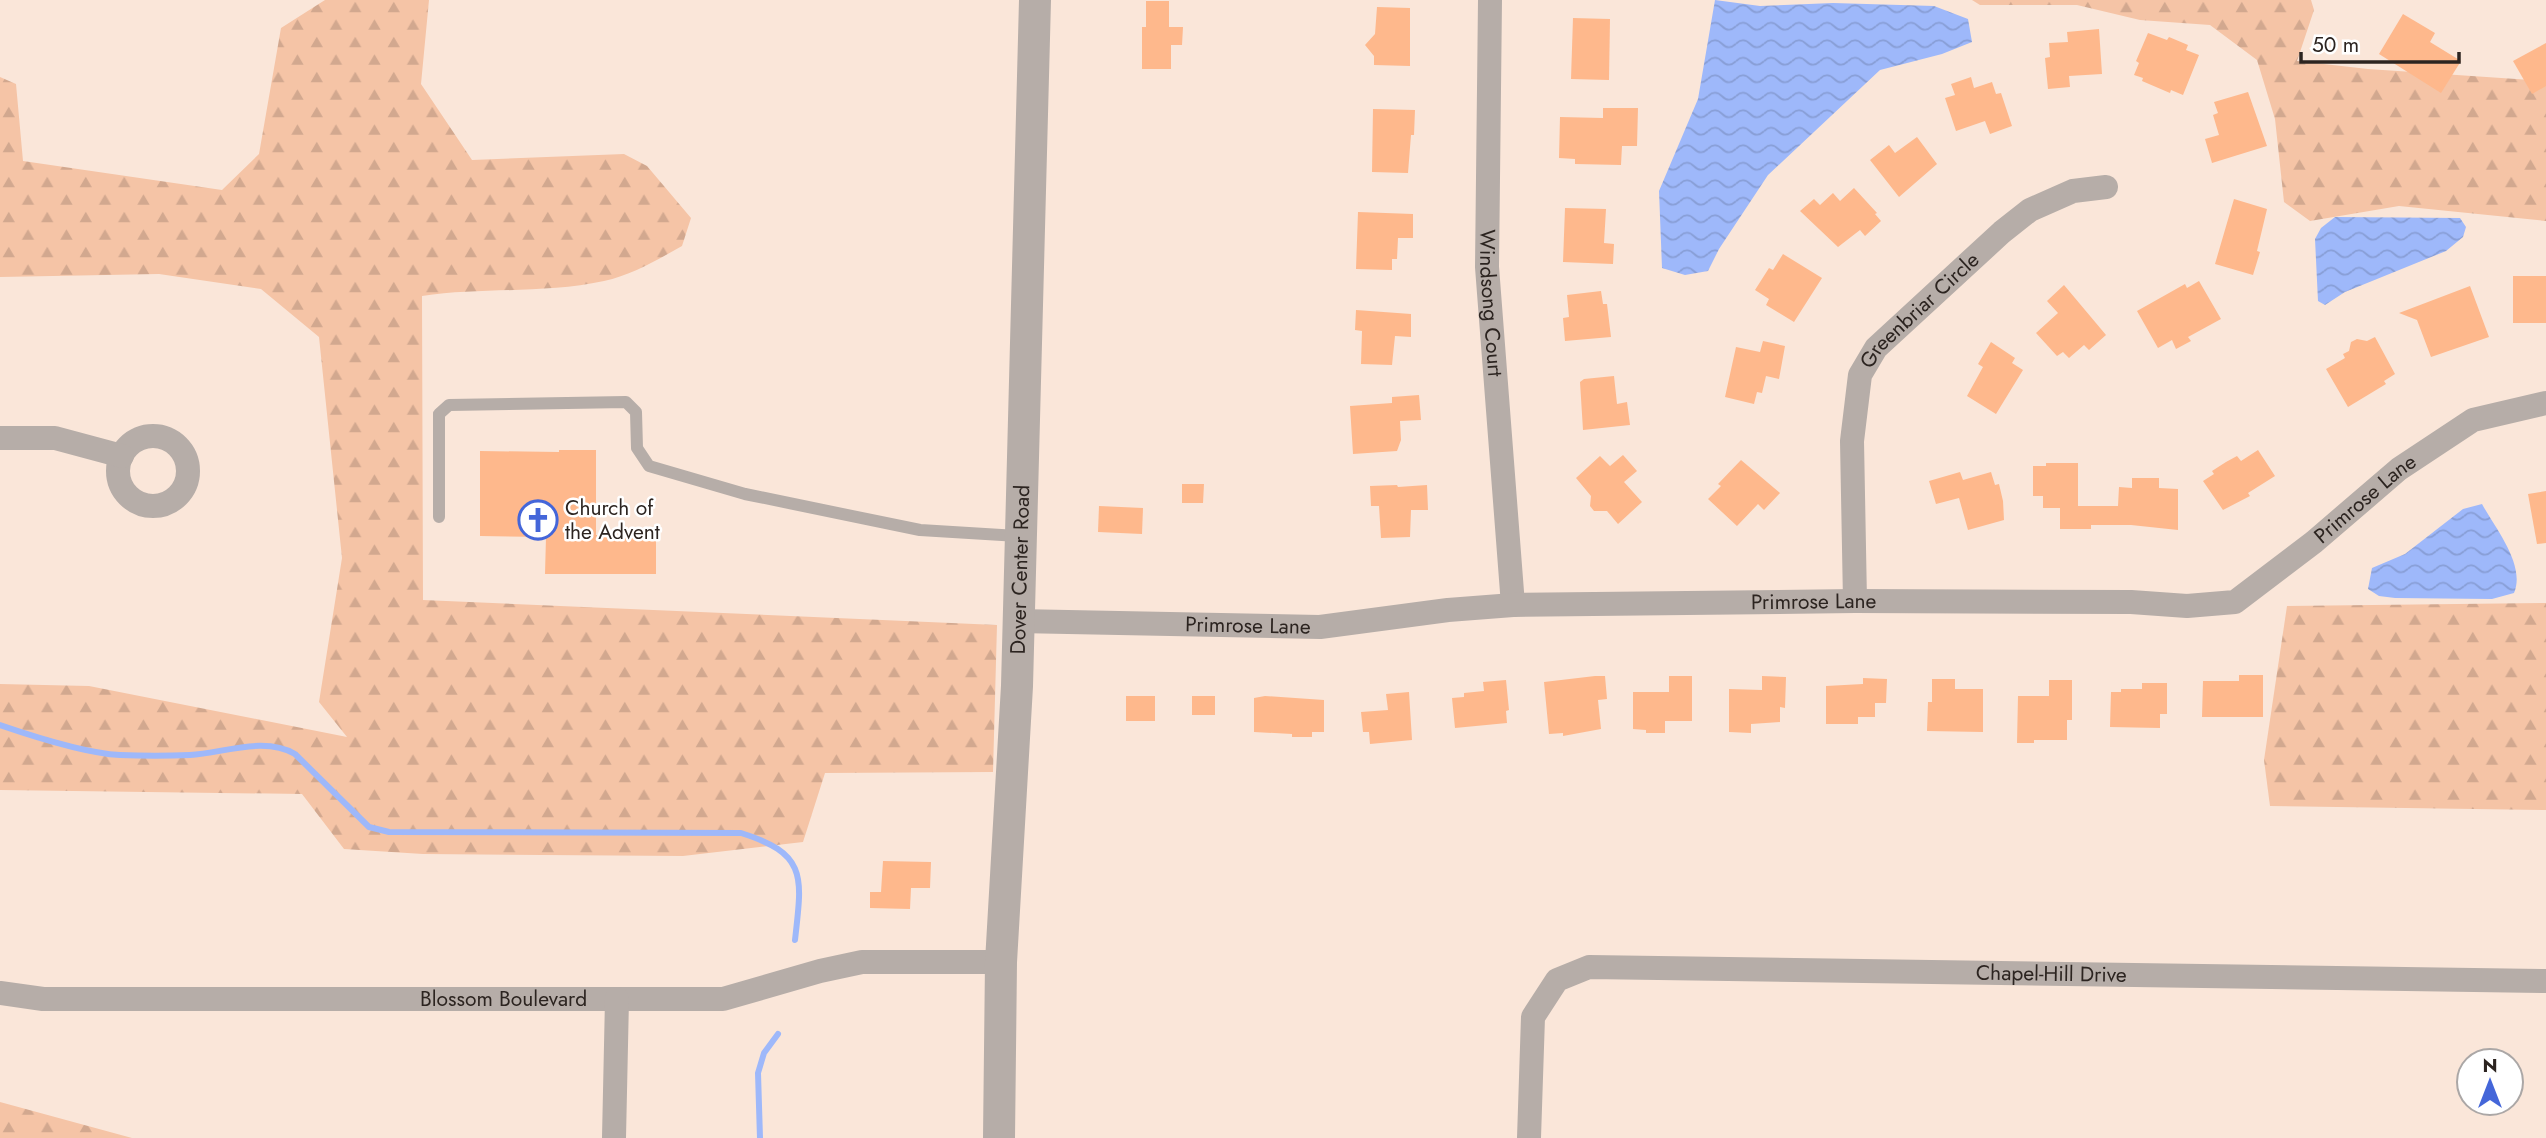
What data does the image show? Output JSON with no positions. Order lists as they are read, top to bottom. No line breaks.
{"streets":{"street":["Windsong Court","Greenbriar Circle","Primrose Lane","Dover Center Road","Chapel-Hill Drive","Blossom Boulevard"]},"crossings":[["Windsong Court","Primrose Lane"],["Greenbriar Circle","Primrose Lane"],["Primrose Lane","Dover Center Road"],["Dover Center Road","Blossom Boulevard"]],"places":{"church":["Church of the Advent"]},"scale_bar":"50 m","north":"top"}
